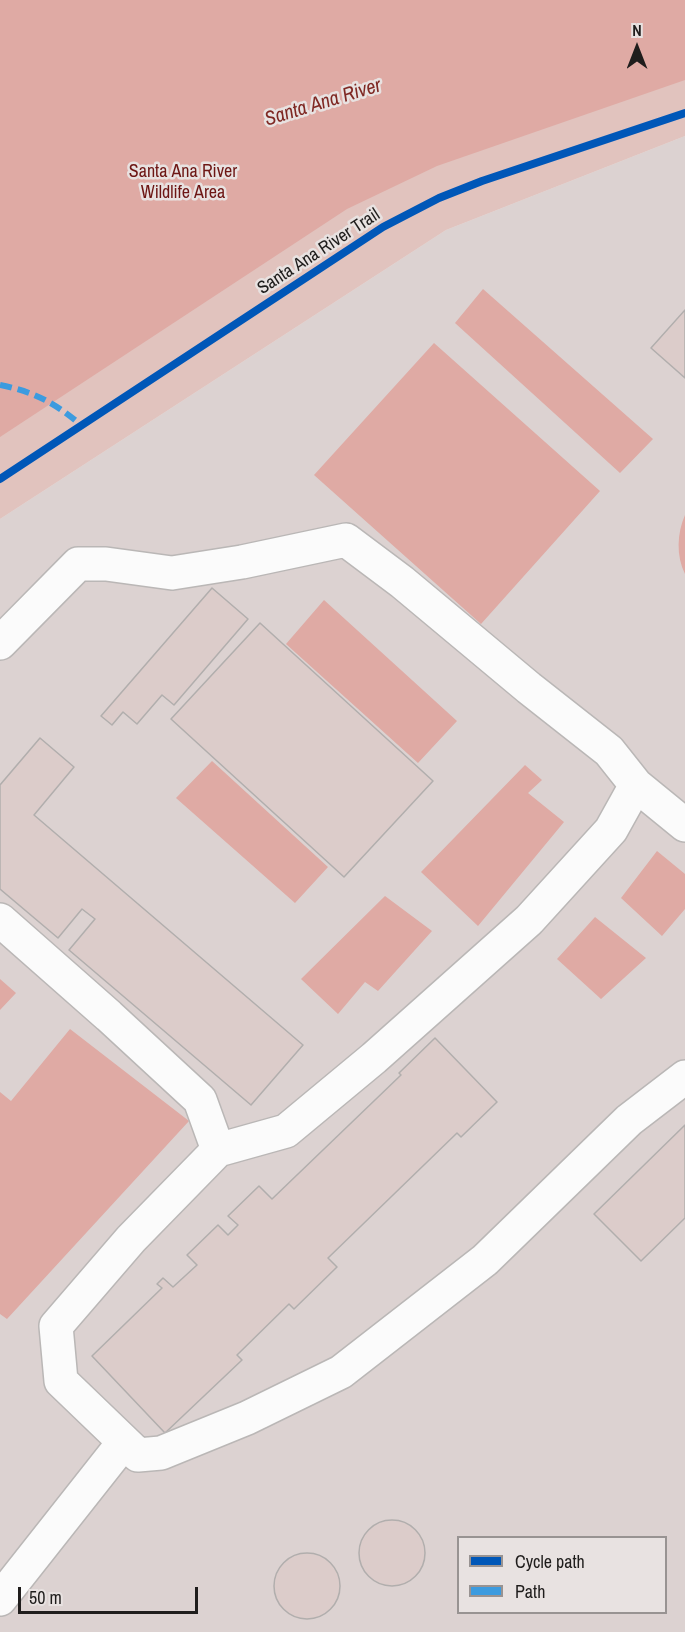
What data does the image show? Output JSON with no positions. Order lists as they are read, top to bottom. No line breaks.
{"streets":{"cycle path":["Santa Ana River Trail"]},"water":["Santa Ana River"],"parks":["Santa Ana River Wildlife Area"],"legend":["Cycle path","Path"],"scale_bar":"50 m","north":"top"}
